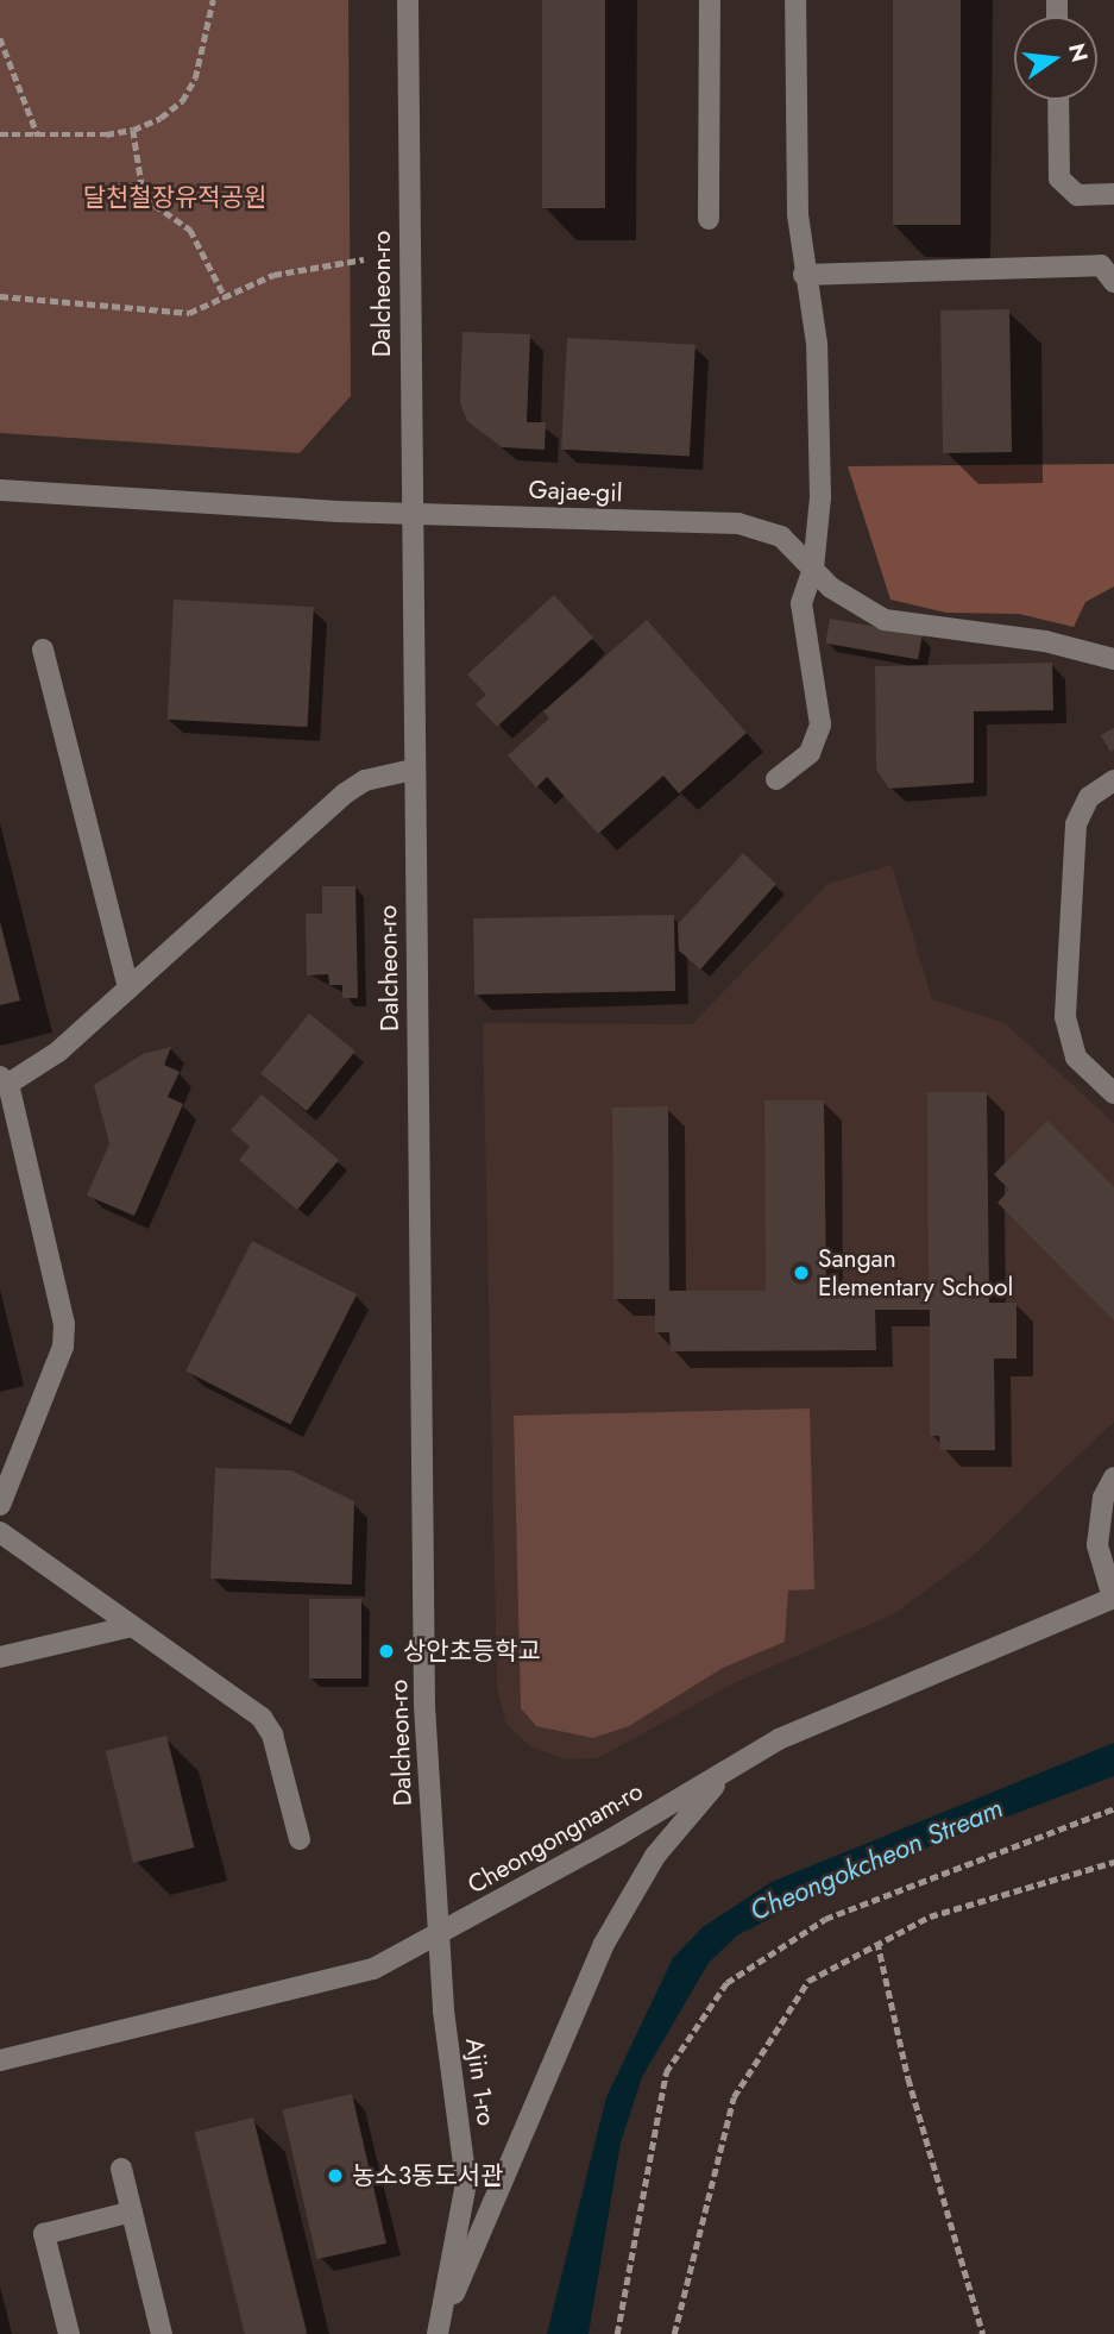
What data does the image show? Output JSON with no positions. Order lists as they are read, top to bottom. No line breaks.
{"streets":{"street":["Dalcheon-ro","Gajae-gil","Cheongongnam-ro","Ajin 1-ro"]},"crossings":[["Dalcheon-ro","Gajae-gil"],["Dalcheon-ro","Cheongongnam-ro"],["Dalcheon-ro","Ajin 1-ro"],["Cheongongnam-ro","Ajin 1-ro"]],"water":["Cheongokcheon Stream"],"parks":["달천철장유적공원"],"places":["Sangan Elementary School","상안초등학교","농소3동도서관"],"north":"right"}
